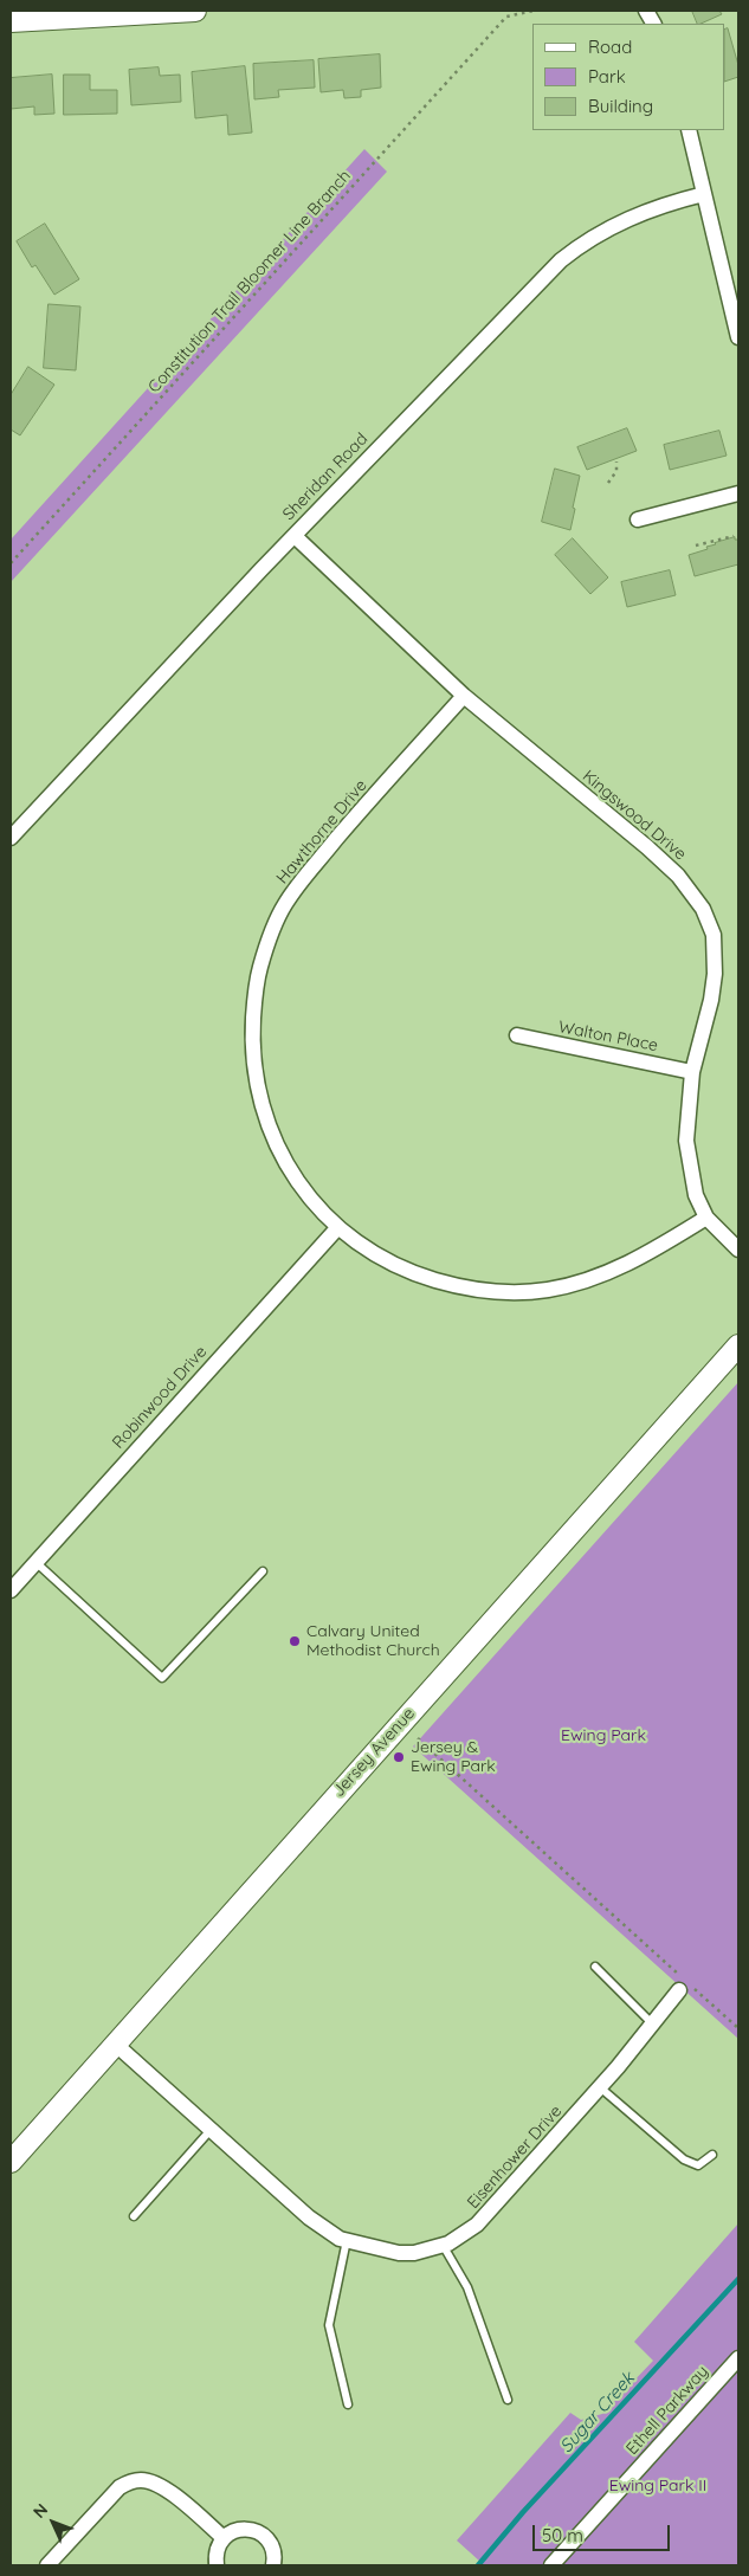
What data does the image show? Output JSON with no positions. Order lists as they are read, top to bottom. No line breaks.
{"streets":{"street":["Sheridan Road","Kingswood Drive","Hawthorne Drive","Walton Place","Robinwood Drive","Jersey Avenue","Eisenhower Drive","Ethell Parkway"],"path":["Constitution Trail Bloomer Line Branch"]},"crossings":[["Sheridan Road","Kingswood Drive"],["Kingswood Drive","Hawthorne Drive"],["Kingswood Drive","Walton Place"],["Hawthorne Drive","Robinwood Drive"],["Jersey Avenue","Eisenhower Drive"]],"water":["Sugar Creek"],"parks":["Ewing Park","Ewing Park II"],"places":["Calvary United Methodist Church","Jersey & Ewing Park"],"legend":["Road","Park","Building"],"scale_bar":"50 m","north":"top left"}
